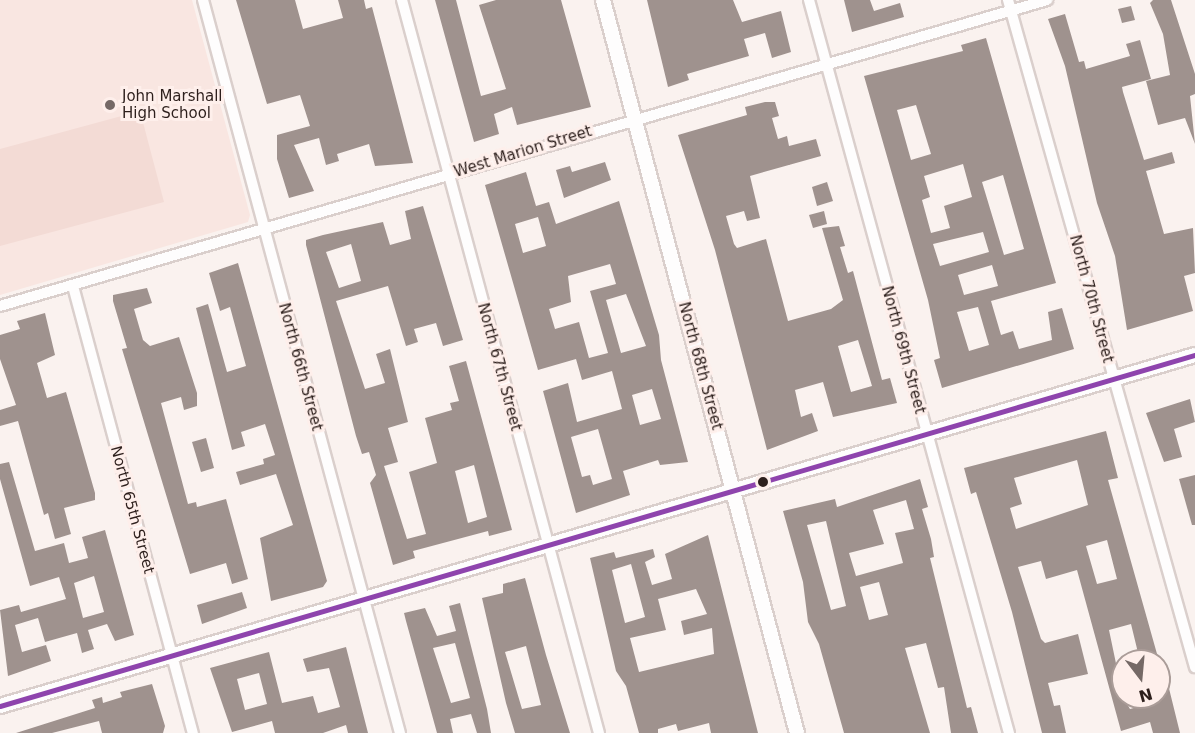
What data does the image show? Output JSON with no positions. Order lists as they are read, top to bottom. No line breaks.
{"streets":{"street":["West Marion Street","North 70th Street","North 69th Street","North 68th Street","North 66th Street","North 67th Street","North 65th Street"]},"crossings":[["West Marion Street","North 70th Street"],["West Marion Street","North 69th Street"],["West Marion Street","North 68th Street"],["West Marion Street","North 66th Street"],["West Marion Street","North 67th Street"],["West Marion Street","North 65th Street"]],"places":["John Marshall High School"],"north":"bottom"}
